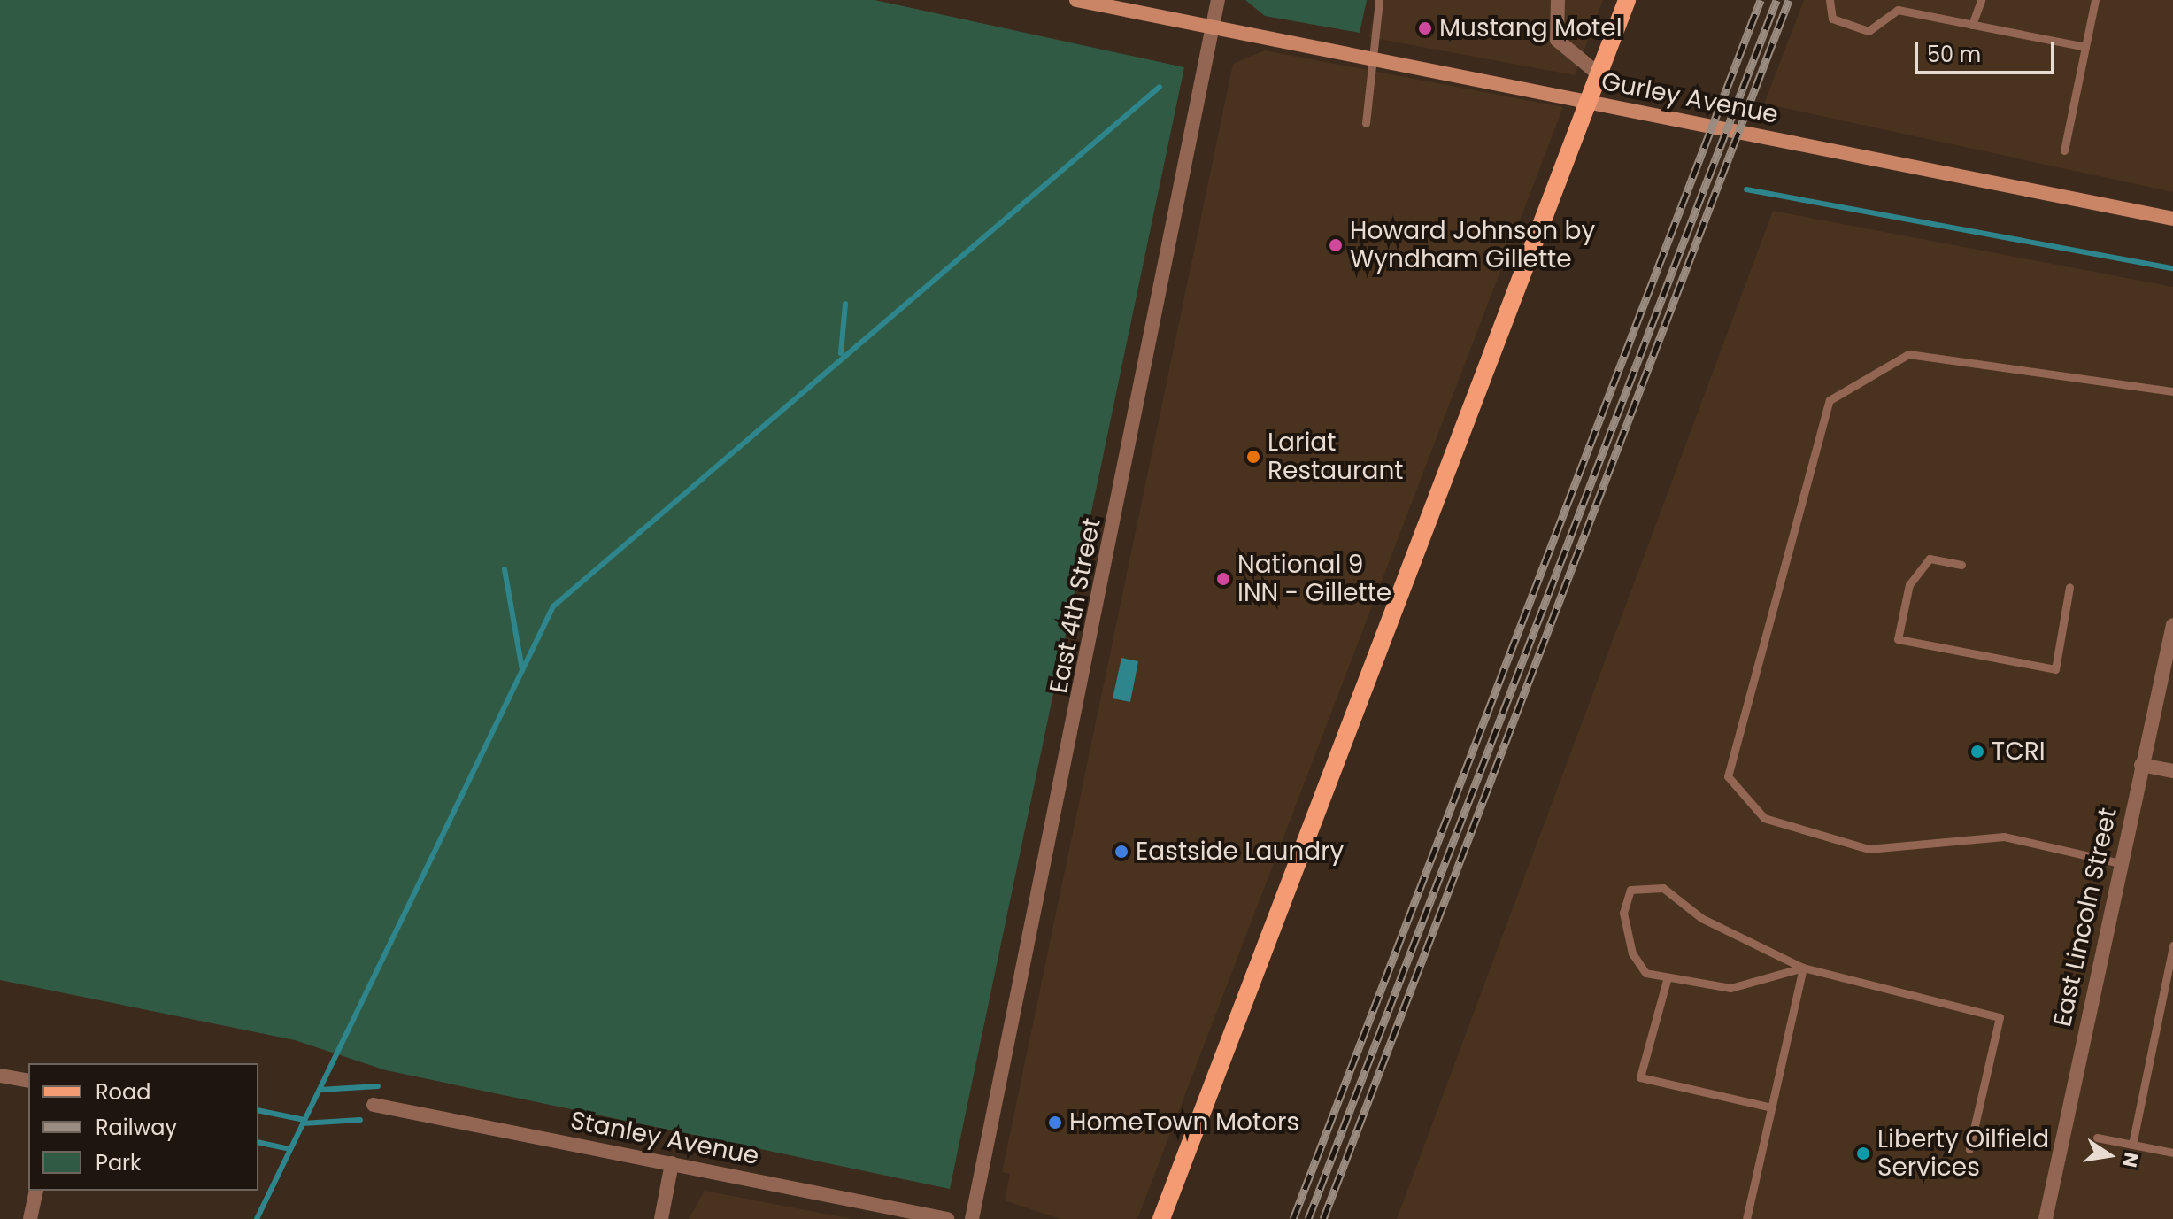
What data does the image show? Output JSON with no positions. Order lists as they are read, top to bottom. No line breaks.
{"streets":{"street":["Gurley Avenue","East 4th Street","East Lincoln Street","Stanley Avenue"]},"crossings":[["Gurley Avenue","East 4th Street"]],"places":["Mustang Motel","Howard Johnson by Wyndham Gillette","Lariat Restaurant","National 9 INN - Gillette","TCRI","Eastside Laundry","HomeTown Motors","Liberty Oilfield Services"],"legend":["Road","Railway","Park"],"scale_bar":"50 m","north":"right"}
